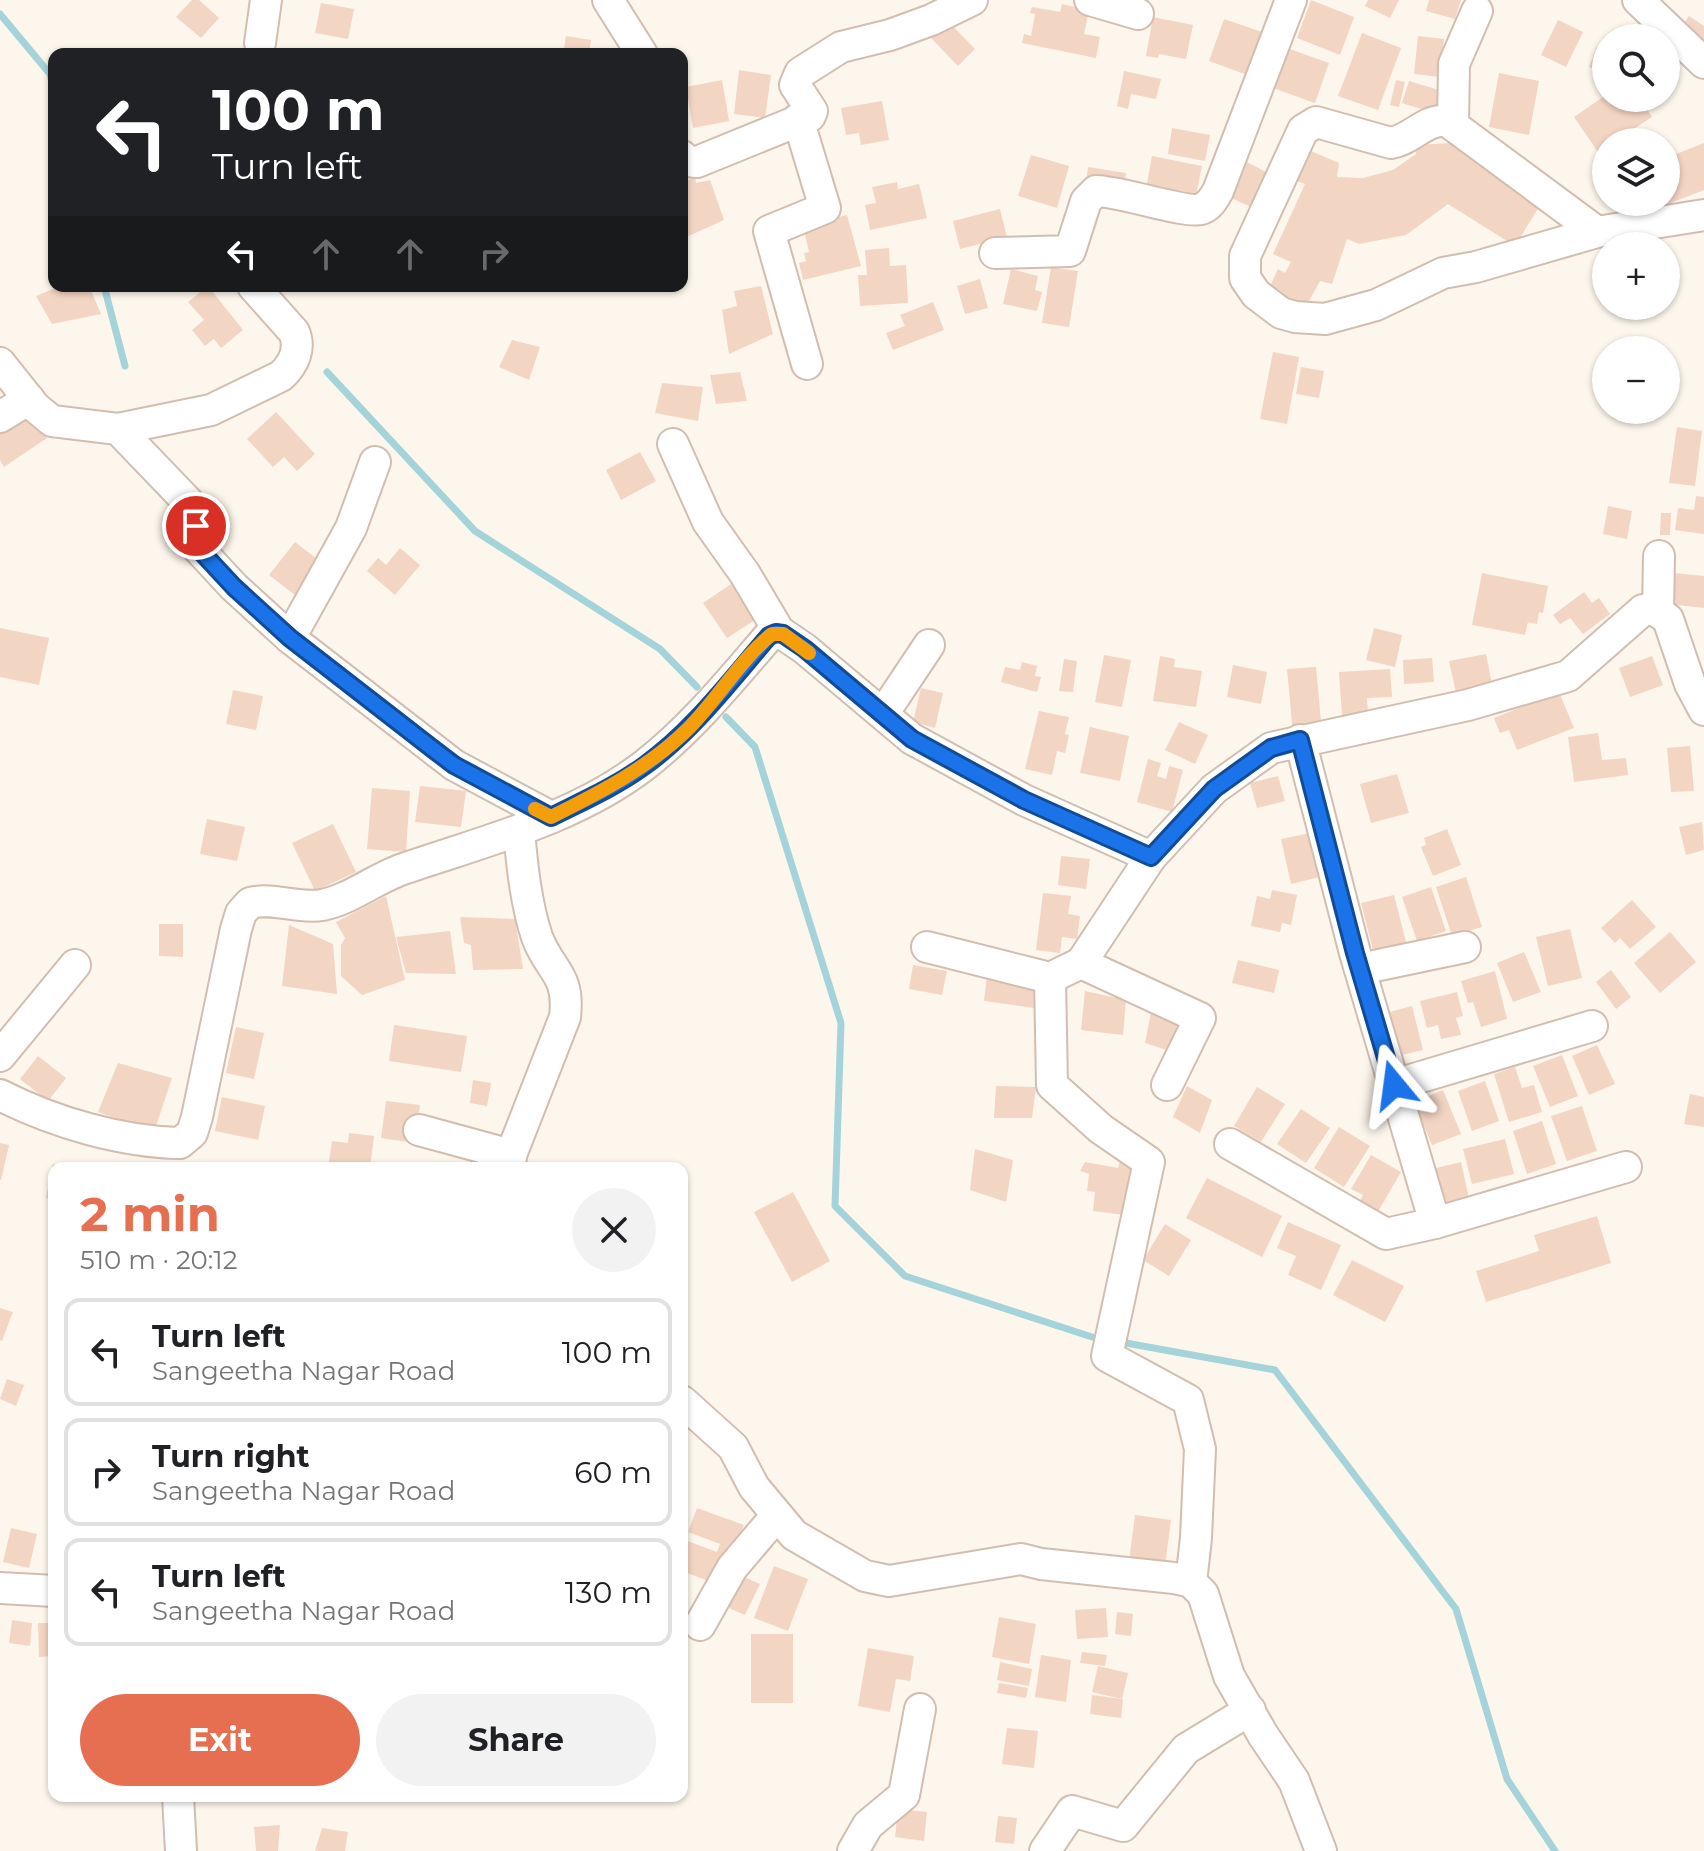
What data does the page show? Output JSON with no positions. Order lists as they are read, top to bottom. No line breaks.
{"page":{"map_buttons":["+","−"],"turn":["100 m","Turn left"],"heading":["2 min","510 m · 20:12"],"list":[{"name":"Turn left","note":"Sangeetha Nagar Road","value":"100 m"},{"name":"Turn right","note":"Sangeetha Nagar Road","value":"60 m"},{"name":"Turn left","note":"Sangeetha Nagar Road","value":"130 m"}],"buttons":["Exit","Share"]}}
